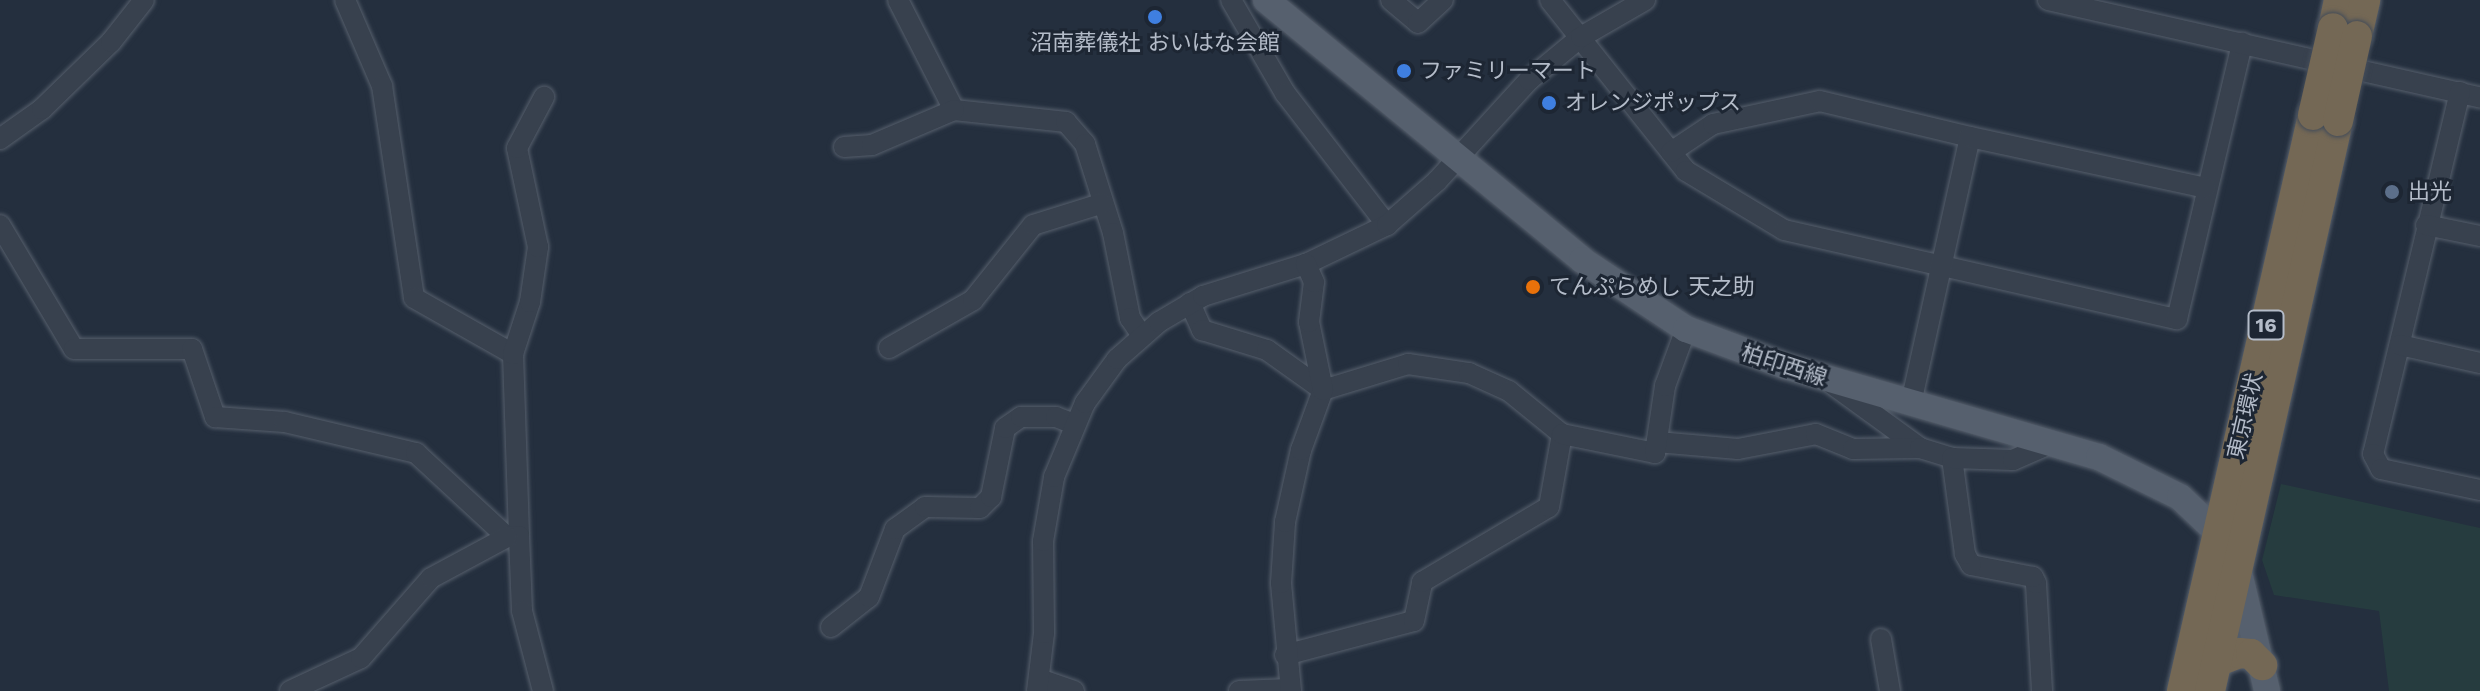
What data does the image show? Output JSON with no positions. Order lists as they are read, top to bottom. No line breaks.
{"streets":{"highway":["16","東京環状"],"main road":["柏印西線"]},"crossings":[["柏印西線","東京環状"]],"places":["沼南葬儀社 おいはな会館","ファミリーマート","オレンジポップス","出光","てんぷらめし 天之助"]}
